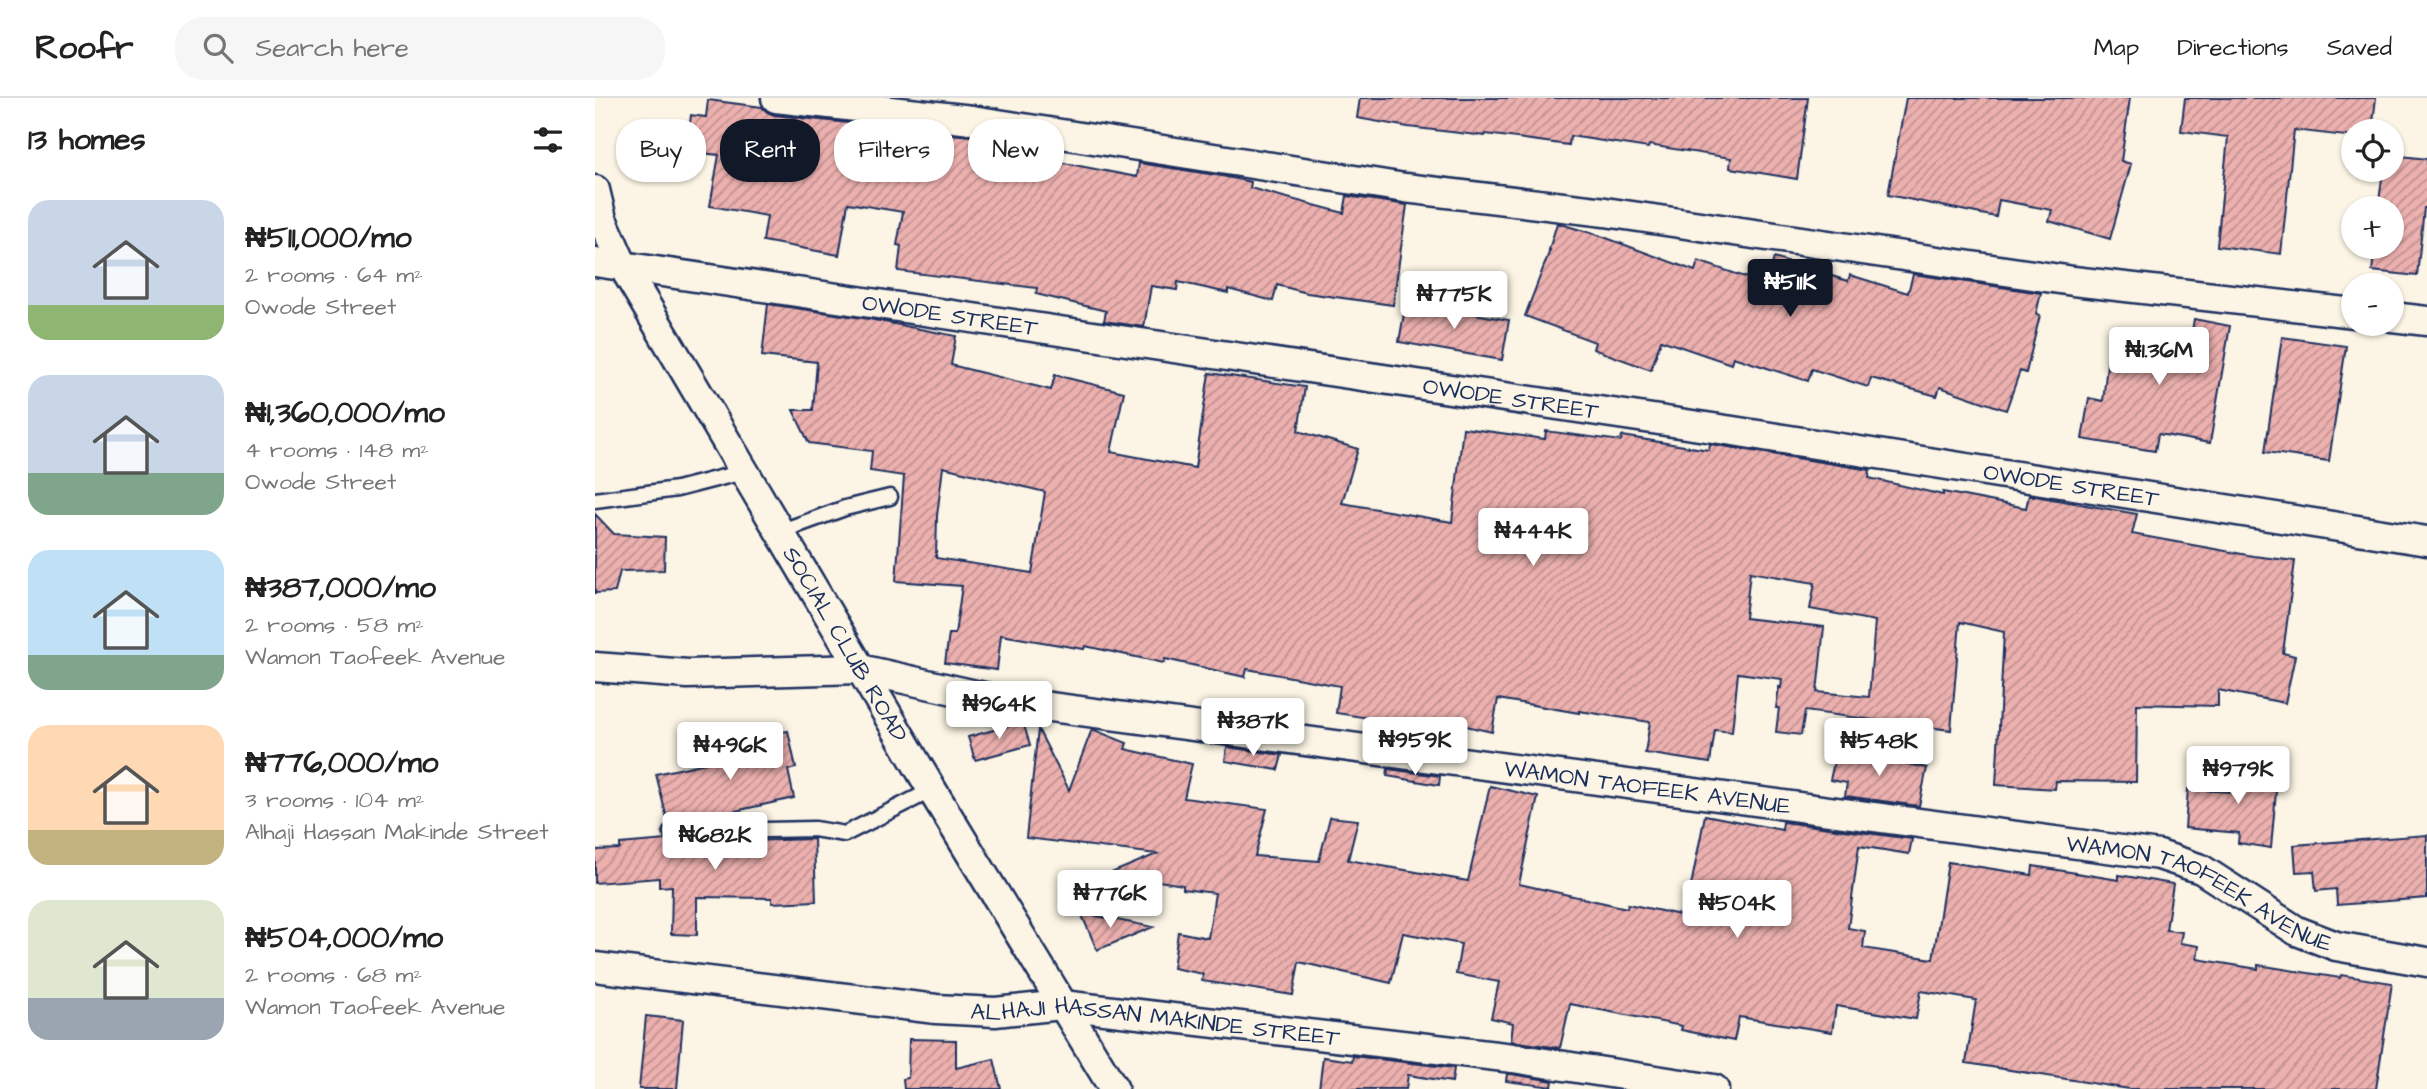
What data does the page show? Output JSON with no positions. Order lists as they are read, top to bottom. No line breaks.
{"streets":{"street":["OWODE STREET","SOCIAL CLUB ROAD","WAMON TAOFEEK AVENUE","ALHAJI HASSAN MAKINDE STREET"]},"crossings":[["OWODE STREET","SOCIAL CLUB ROAD"],["SOCIAL CLUB ROAD","WAMON TAOFEEK AVENUE"],["SOCIAL CLUB ROAD","ALHAJI HASSAN MAKINDE STREET"]],"page":{"header":"Roofr","search":"Search here","nav":["Map","Directions","Saved"],"heading":"13 homes","map_buttons":["+","−"],"chip":["Buy","Rent","Filters","New"],"list":[{"name":"₦511,000/mo","note":"2 rooms · 64 m² · Owode Street"},{"name":"₦1,360,000/mo","note":"4 rooms · 148 m² · Owode Street"},{"name":"₦387,000/mo","note":"2 rooms · 58 m² · Wamon Taofeek Avenue"},{"name":"₦776,000/mo","note":"3 rooms · 104 m² · Alhaji Hassan Makinde Street"},{"name":"₦504,000/mo","note":"2 rooms · 68 m² · Wamon Taofeek Avenue"}],"price":["₦511K","₦775K","₦1.36M","₦444K","₦964K","₦387K","₦959K","₦548K","₦496K","₦979K","₦682K","₦776K","₦504K"]}}
